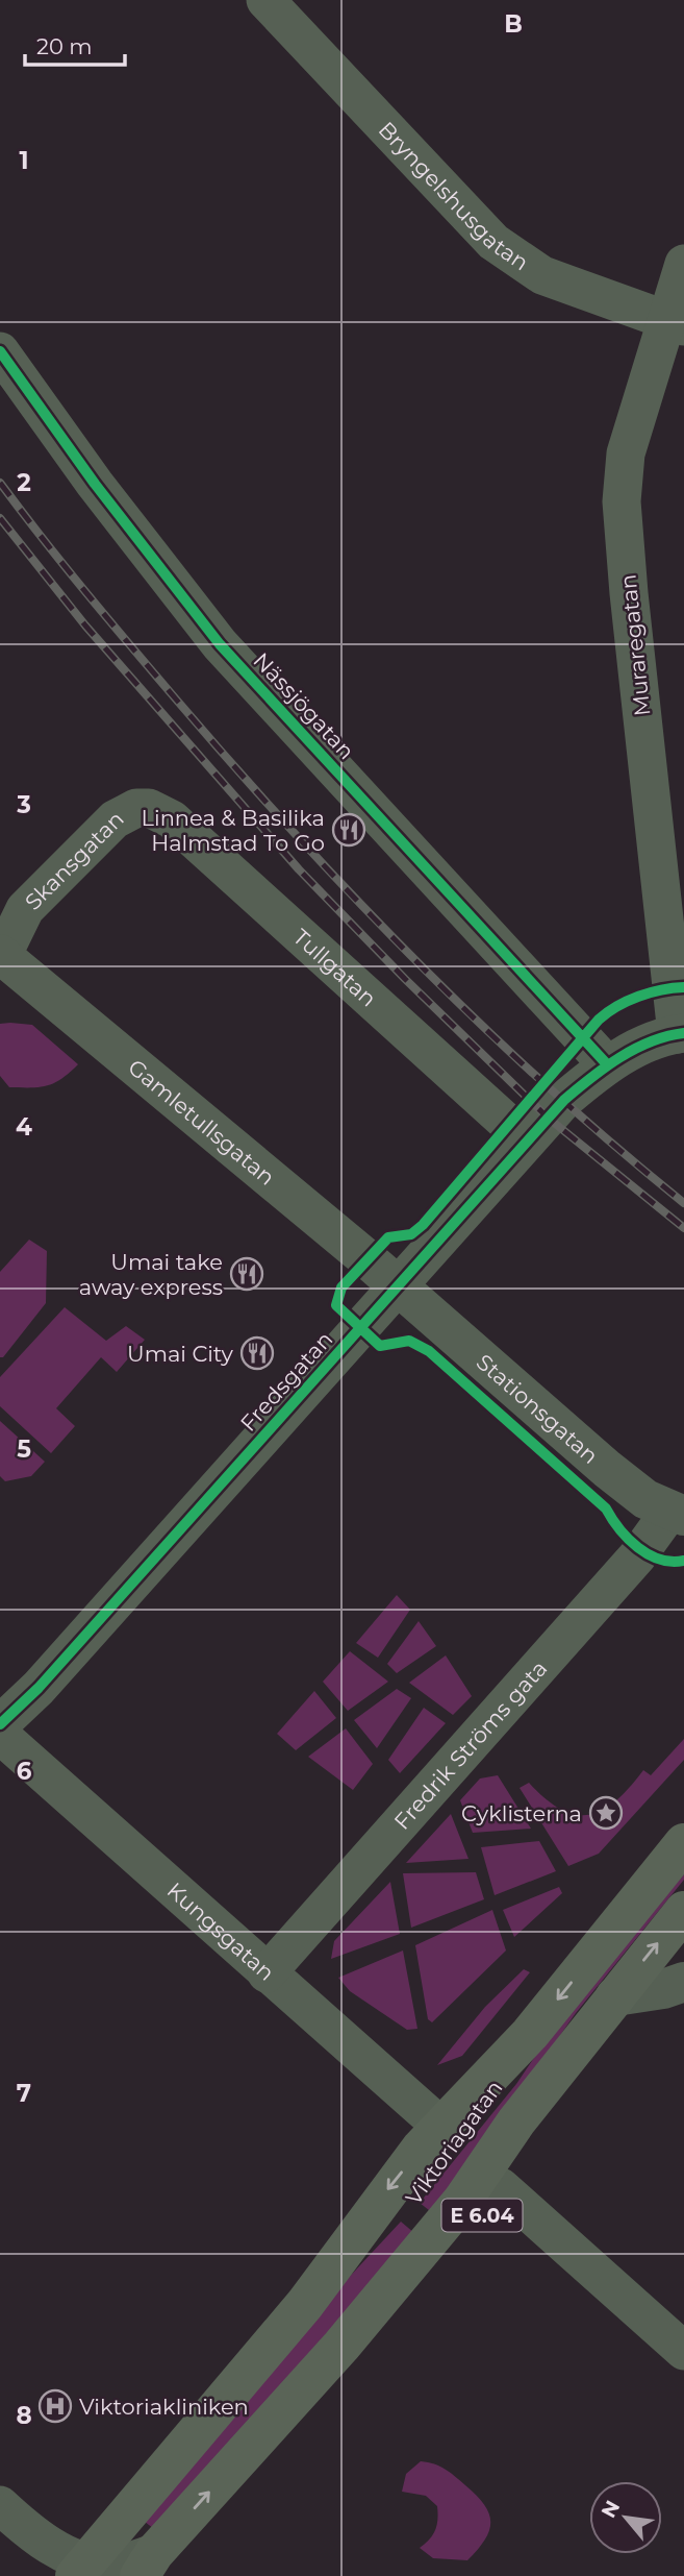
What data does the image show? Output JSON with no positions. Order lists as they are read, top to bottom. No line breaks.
{"streets":{"highway":["Viktoriagatan","E 6.04"],"street":["Bryngelshusgatan","Muraregatan","Nässjögatan","Skansgatan","Tullgatan","Gamletullsgatan","Fredsgatan","Stationsgatan","Fredrik Ströms gata","Kungsgatan"]},"crossings":[["Bryngelshusgatan","Muraregatan"],["Muraregatan","Fredsgatan"],["Nässjögatan","Fredsgatan"],["Skansgatan","Tullgatan"],["Skansgatan","Gamletullsgatan"],["Tullgatan","Fredsgatan"],["Gamletullsgatan","Fredsgatan"],["Gamletullsgatan","Stationsgatan"],["Fredsgatan","Stationsgatan"],["Stationsgatan","Fredrik Ströms gata"],["Fredrik Ströms gata","Kungsgatan"],["Kungsgatan","Viktoriagatan"]],"places":{"restaurant":["Linnea & Basilika Halmstad To Go","Umai take away express","Umai City"],"place":["Cyklisterna"],"hospital":["Viktoriakliniken"]},"scale_bar":"20 m","north":"top left","grid":{"columns":["B"],"rows":["1","2","3","4","5","6","7","8"]}}
